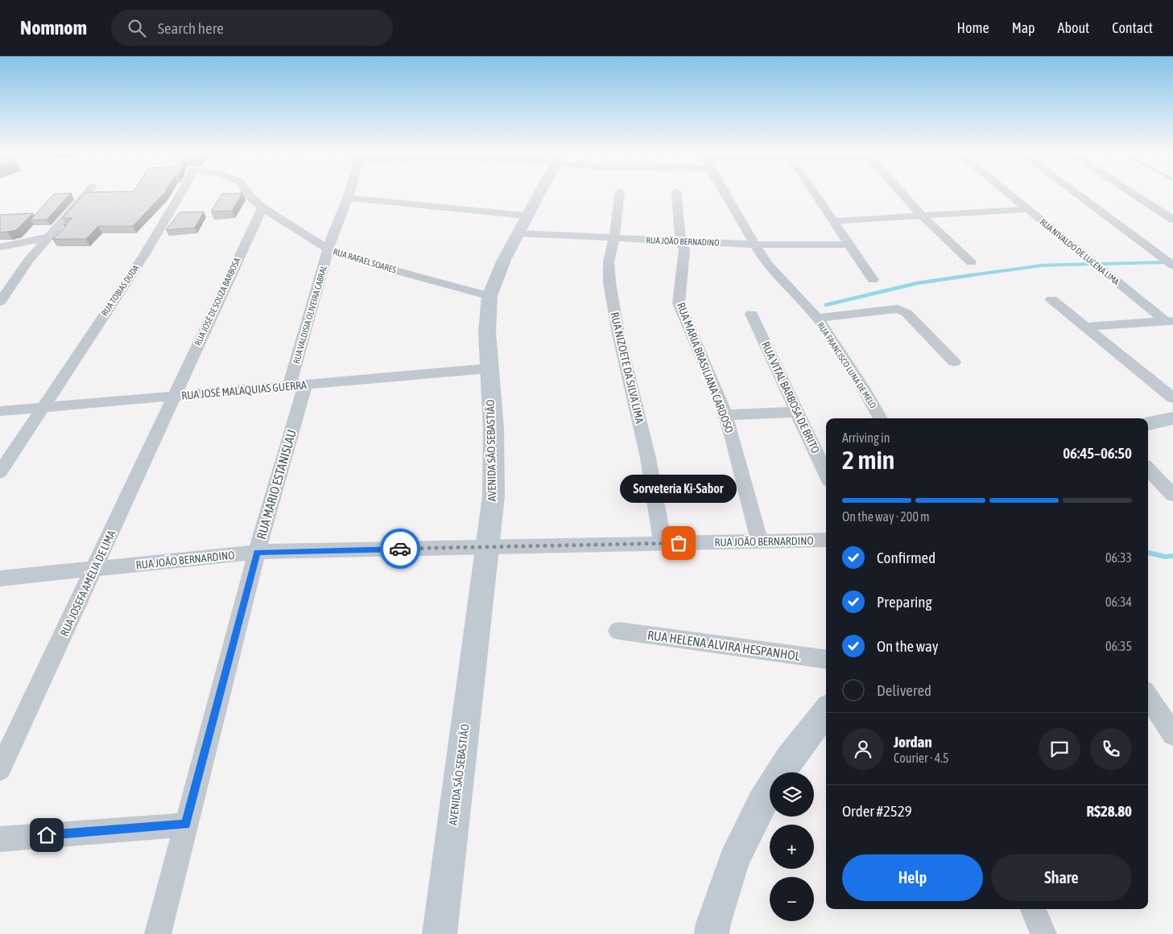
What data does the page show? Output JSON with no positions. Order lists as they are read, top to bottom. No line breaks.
{"streets":{"main road":["AVENIDA SÃO SEBASTIÃO"],"street":["RUA JOÃO BERNADINO","RUA NIVALDO DE LUCENA LIMA","RUA RAFAEL SOARES","RUA TOBIAS DUDA","RUA JOSÉ DE SOUZA BARBOSA","RUA VALDISIA OLIVEIRA CABRAL","RUA FRANCISCO LUNA DE MELO","RUA NIZOETE DA SILVA LIMA","RUA MARIA BRASILIANA CARDOSO","RUA JOSÉ MALAQUIAS GUERRA","RUA VITAL BARBOSA DE BRITO","RUA MARIO ESTANISLAU","RUA JOÃO BERNARDINO","RUA JOSEFA AMÉLIA DE LIMA","RUA HELENA ALVIRA HESPANHOL"]},"crossings":[["RUA JOÃO BERNADINO","RUA VALDISIA OLIVEIRA CABRAL"],["RUA JOÃO BERNADINO","RUA FRANCISCO LUNA DE MELO"],["RUA JOÃO BERNADINO","RUA NIZOETE DA SILVA LIMA"],["RUA JOÃO BERNADINO","RUA MARIA BRASILIANA CARDOSO"],["RUA JOÃO BERNADINO","AVENIDA SÃO SEBASTIÃO"],["RUA RAFAEL SOARES","RUA JOSÉ DE SOUZA BARBOSA"],["RUA RAFAEL SOARES","RUA VALDISIA OLIVEIRA CABRAL"],["RUA RAFAEL SOARES","AVENIDA SÃO SEBASTIÃO"],["RUA TOBIAS DUDA","RUA JOSÉ MALAQUIAS GUERRA"],["RUA JOSÉ DE SOUZA BARBOSA","RUA JOSÉ MALAQUIAS GUERRA"],["RUA JOSÉ DE SOUZA BARBOSA","RUA JOSEFA AMÉLIA DE LIMA"],["RUA VALDISIA OLIVEIRA CABRAL","RUA JOSÉ MALAQUIAS GUERRA"],["RUA VALDISIA OLIVEIRA CABRAL","RUA MARIO ESTANISLAU"],["RUA NIZOETE DA SILVA LIMA","RUA JOÃO BERNARDINO"],["RUA MARIA BRASILIANA CARDOSO","RUA JOÃO BERNARDINO"],["RUA JOSÉ MALAQUIAS GUERRA","AVENIDA SÃO SEBASTIÃO"],["RUA JOSÉ MALAQUIAS GUERRA","RUA MARIO ESTANISLAU"],["RUA JOSÉ MALAQUIAS GUERRA","RUA JOSEFA AMÉLIA DE LIMA"],["AVENIDA SÃO SEBASTIÃO","RUA JOÃO BERNARDINO"],["RUA MARIO ESTANISLAU","RUA JOÃO BERNARDINO"],["RUA JOÃO BERNARDINO","RUA JOSEFA AMÉLIA DE LIMA"]],"places":["Sorveteria Ki-Sabor"],"page":{"header":"Nomnom","search":"Search here","nav":["Home","Map","About","Contact"],"heading":["2 min","Arriving in","06:45–06:50"],"panel":["Jordan","Courier · 4.5","Order #2529","R$28.80"],"bubble":"Sorveteria Ki-Sabor","bar":"On the way · 200 m","list":[["Confirmed","06:33"],["Preparing","06:34"],["On the way","06:35"],"Delivered"],"map_buttons":["+","−"],"buttons":["Help","Share"]}}
